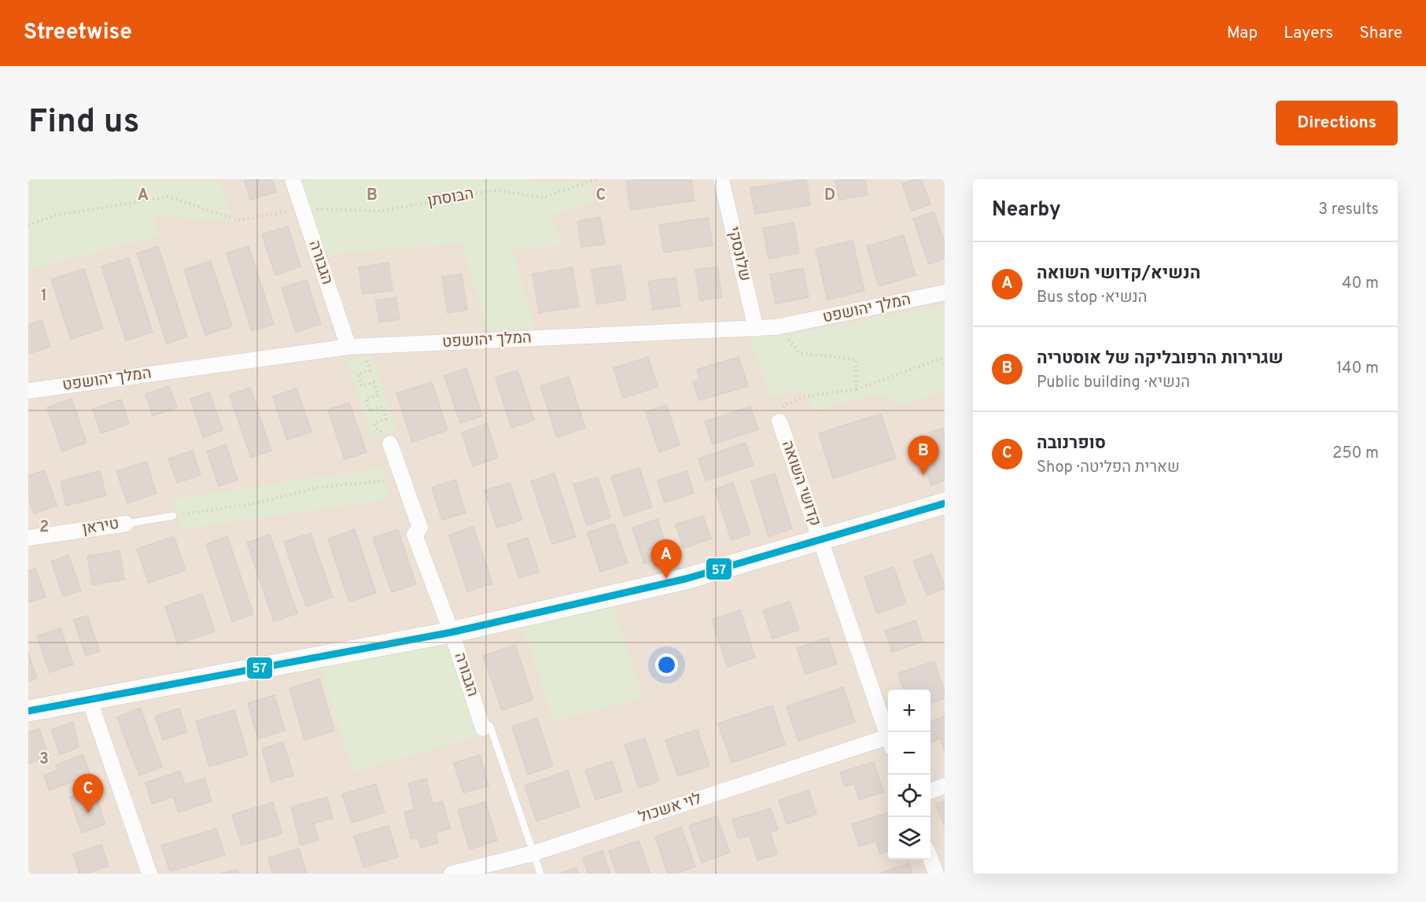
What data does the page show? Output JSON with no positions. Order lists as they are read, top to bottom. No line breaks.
{"streets":{"street":["שלונסקי","הגבורה","המלך יהושפט","קדושי השואה","טיראן","לוי אשכול"],"path":["הבוסתן"]},"crossings":[["הבוסתן","הגבורה"],["שלונסקי","המלך יהושפט"],["הגבורה","המלך יהושפט"],["הגבורה","לוי אשכול"]],"lines":["transit line 57"],"page":{"header":"Streetwise","nav":["Map","Layers","Share"],"buttons":"Directions","title":"Find us","heading":["Nearby","3 results"],"list":[{"mark":"A","name":"הנשיא/קדושי השואה","note":"Bus stop · הנשיא","value":"40 m"},{"mark":"B","name":"שגרירות הרפובליקה של אוסטריה","note":"Public building · הנשיא","value":"140 m"},{"mark":"C","name":"סופרנובה","note":"Shop · שארית הפליטה","value":"250 m"}],"pins":["B","A","C"],"map_buttons":["+","−"]},"grid":{"columns":["A","B","C","D"],"rows":["1","2","3"]}}
